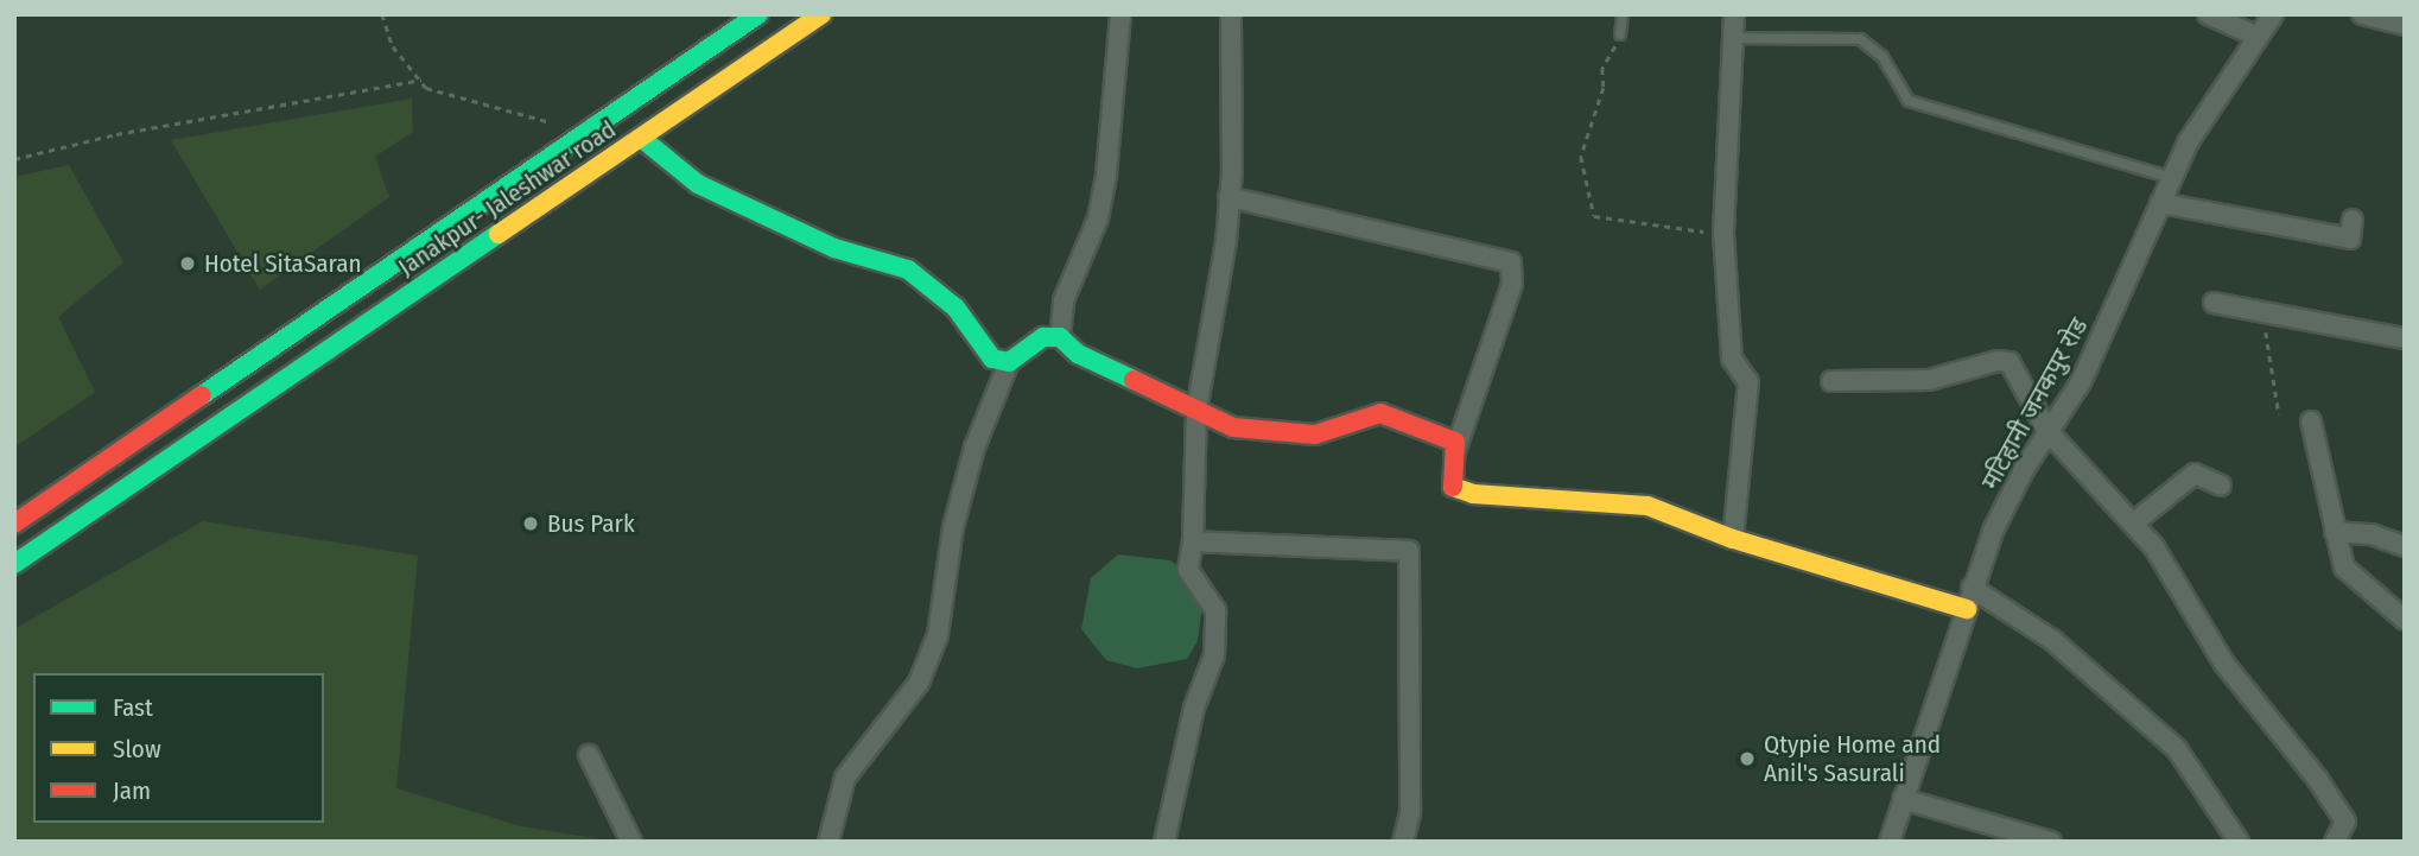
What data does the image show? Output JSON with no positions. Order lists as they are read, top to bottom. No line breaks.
{"streets":{"main road":["Janakpur- Jaleshwar road"],"street":["मटिहानी जनकपुर रोड"]},"places":["Hotel SitaSaran","Bus Park","Qtypie Home and Anil's Sasurali"],"legend":["Fast","Slow","Jam"]}
